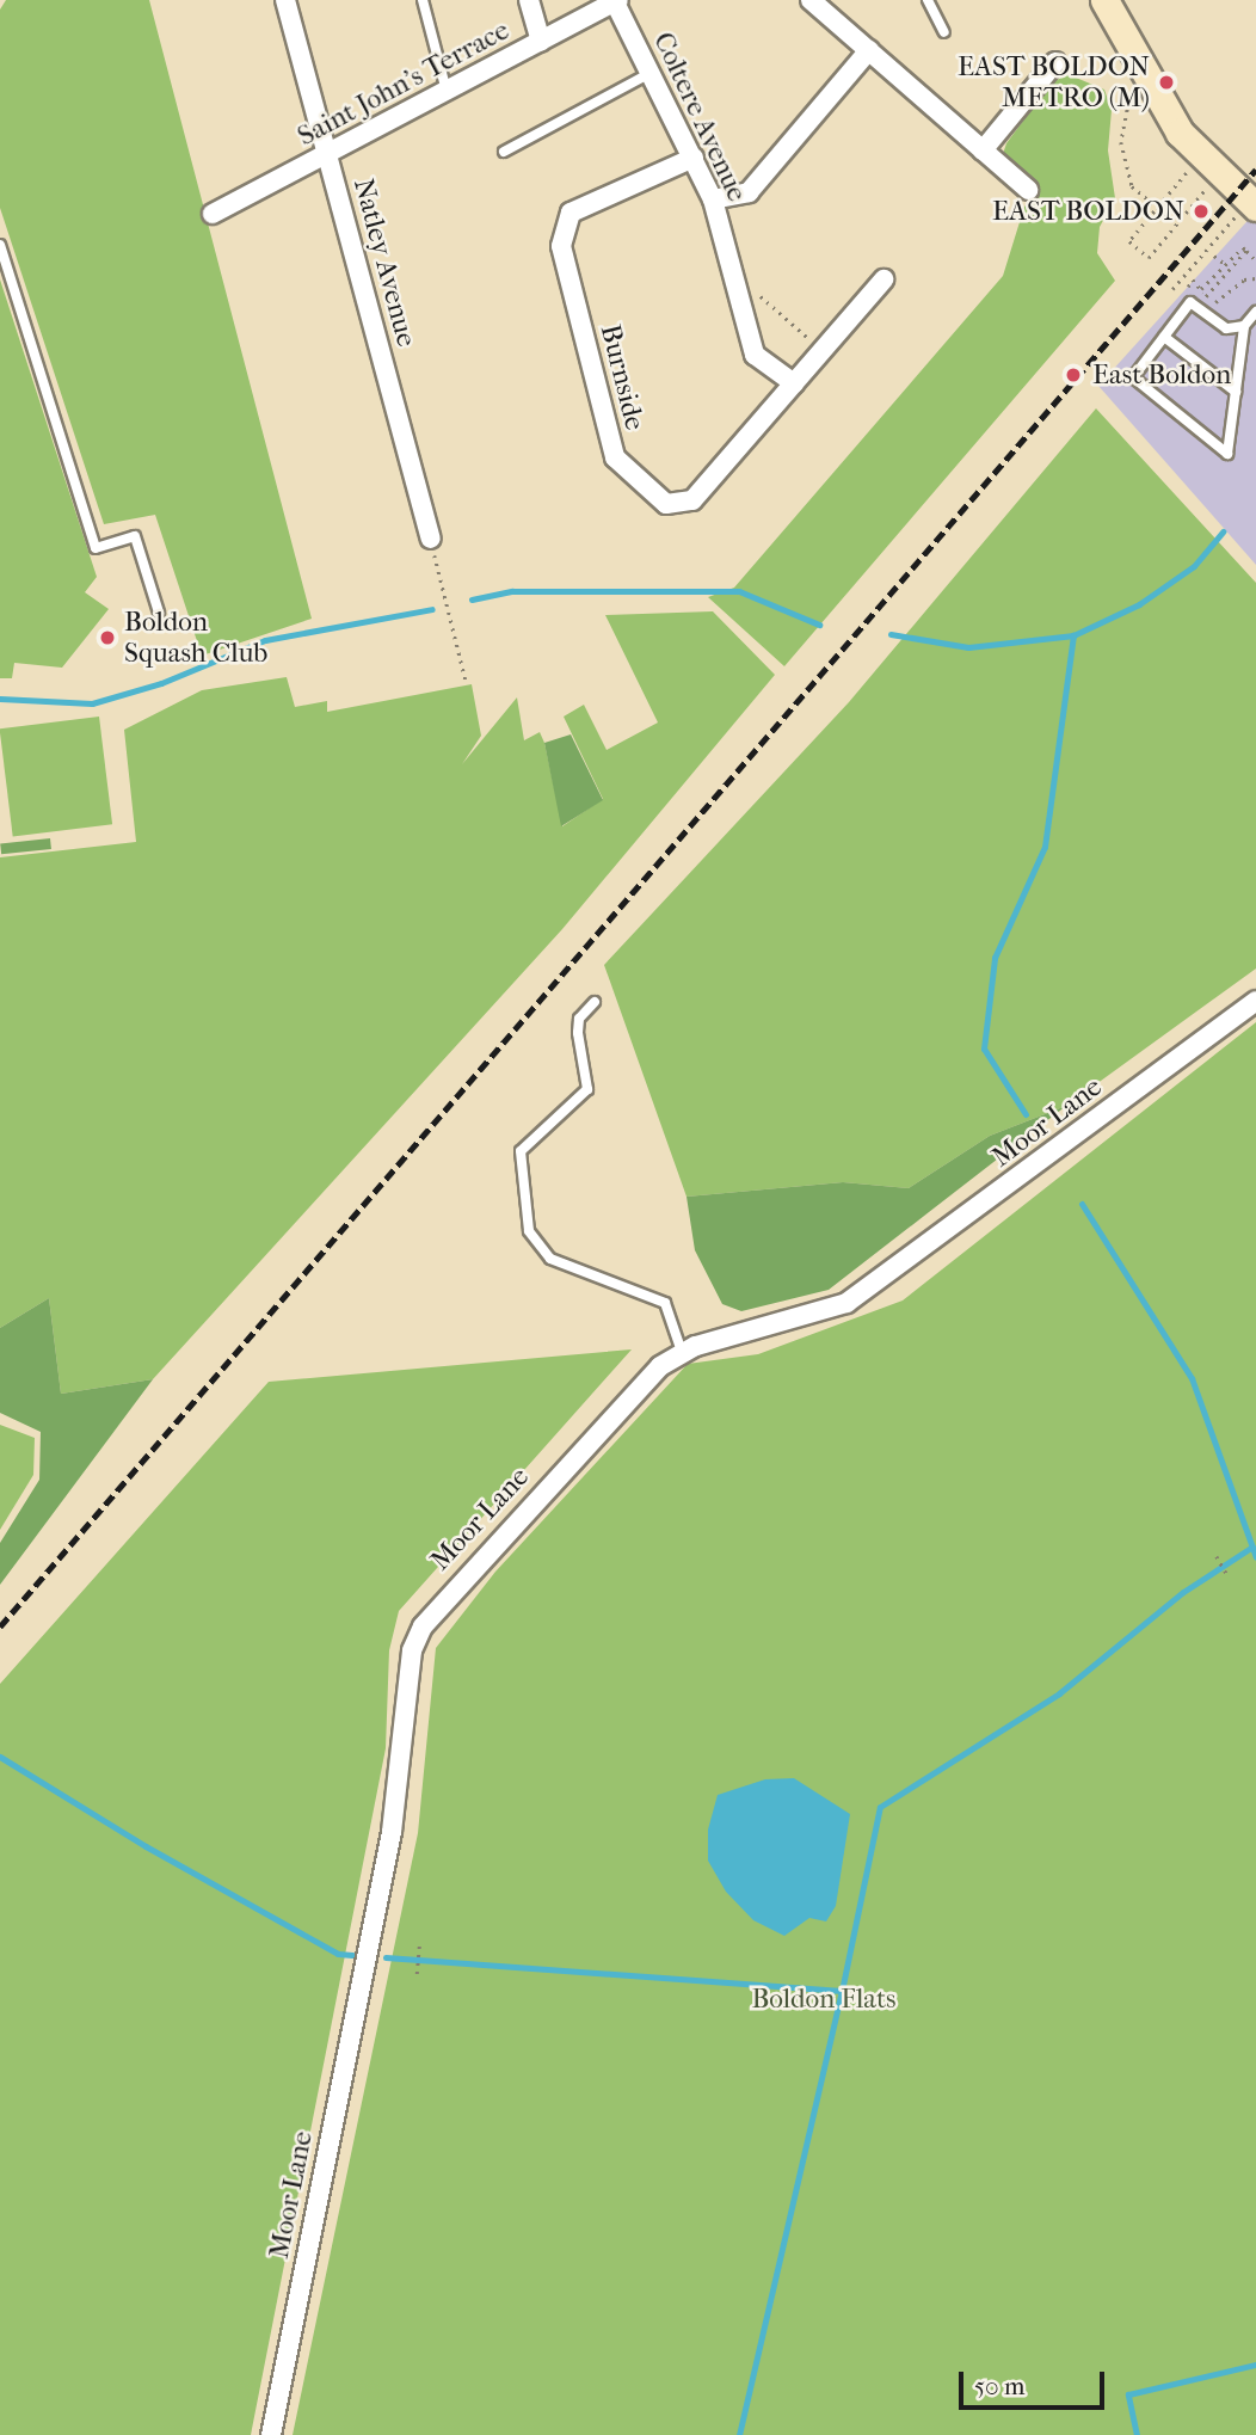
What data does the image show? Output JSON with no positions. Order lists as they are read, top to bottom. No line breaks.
{"streets":{"street":["Saint John's Terrace","Coltere Avenue","Natley Avenue","Burnside","Moor Lane"]},"crossings":[["Saint John's Terrace","Coltere Avenue"],["Saint John's Terrace","Natley Avenue"],["Coltere Avenue","Burnside"]],"parks":["Boldon Flats"],"places":["EAST BOLDON METRO (M)","EAST BOLDON","East Boldon","Boldon Squash Club"],"scale_bar":"50 m"}
